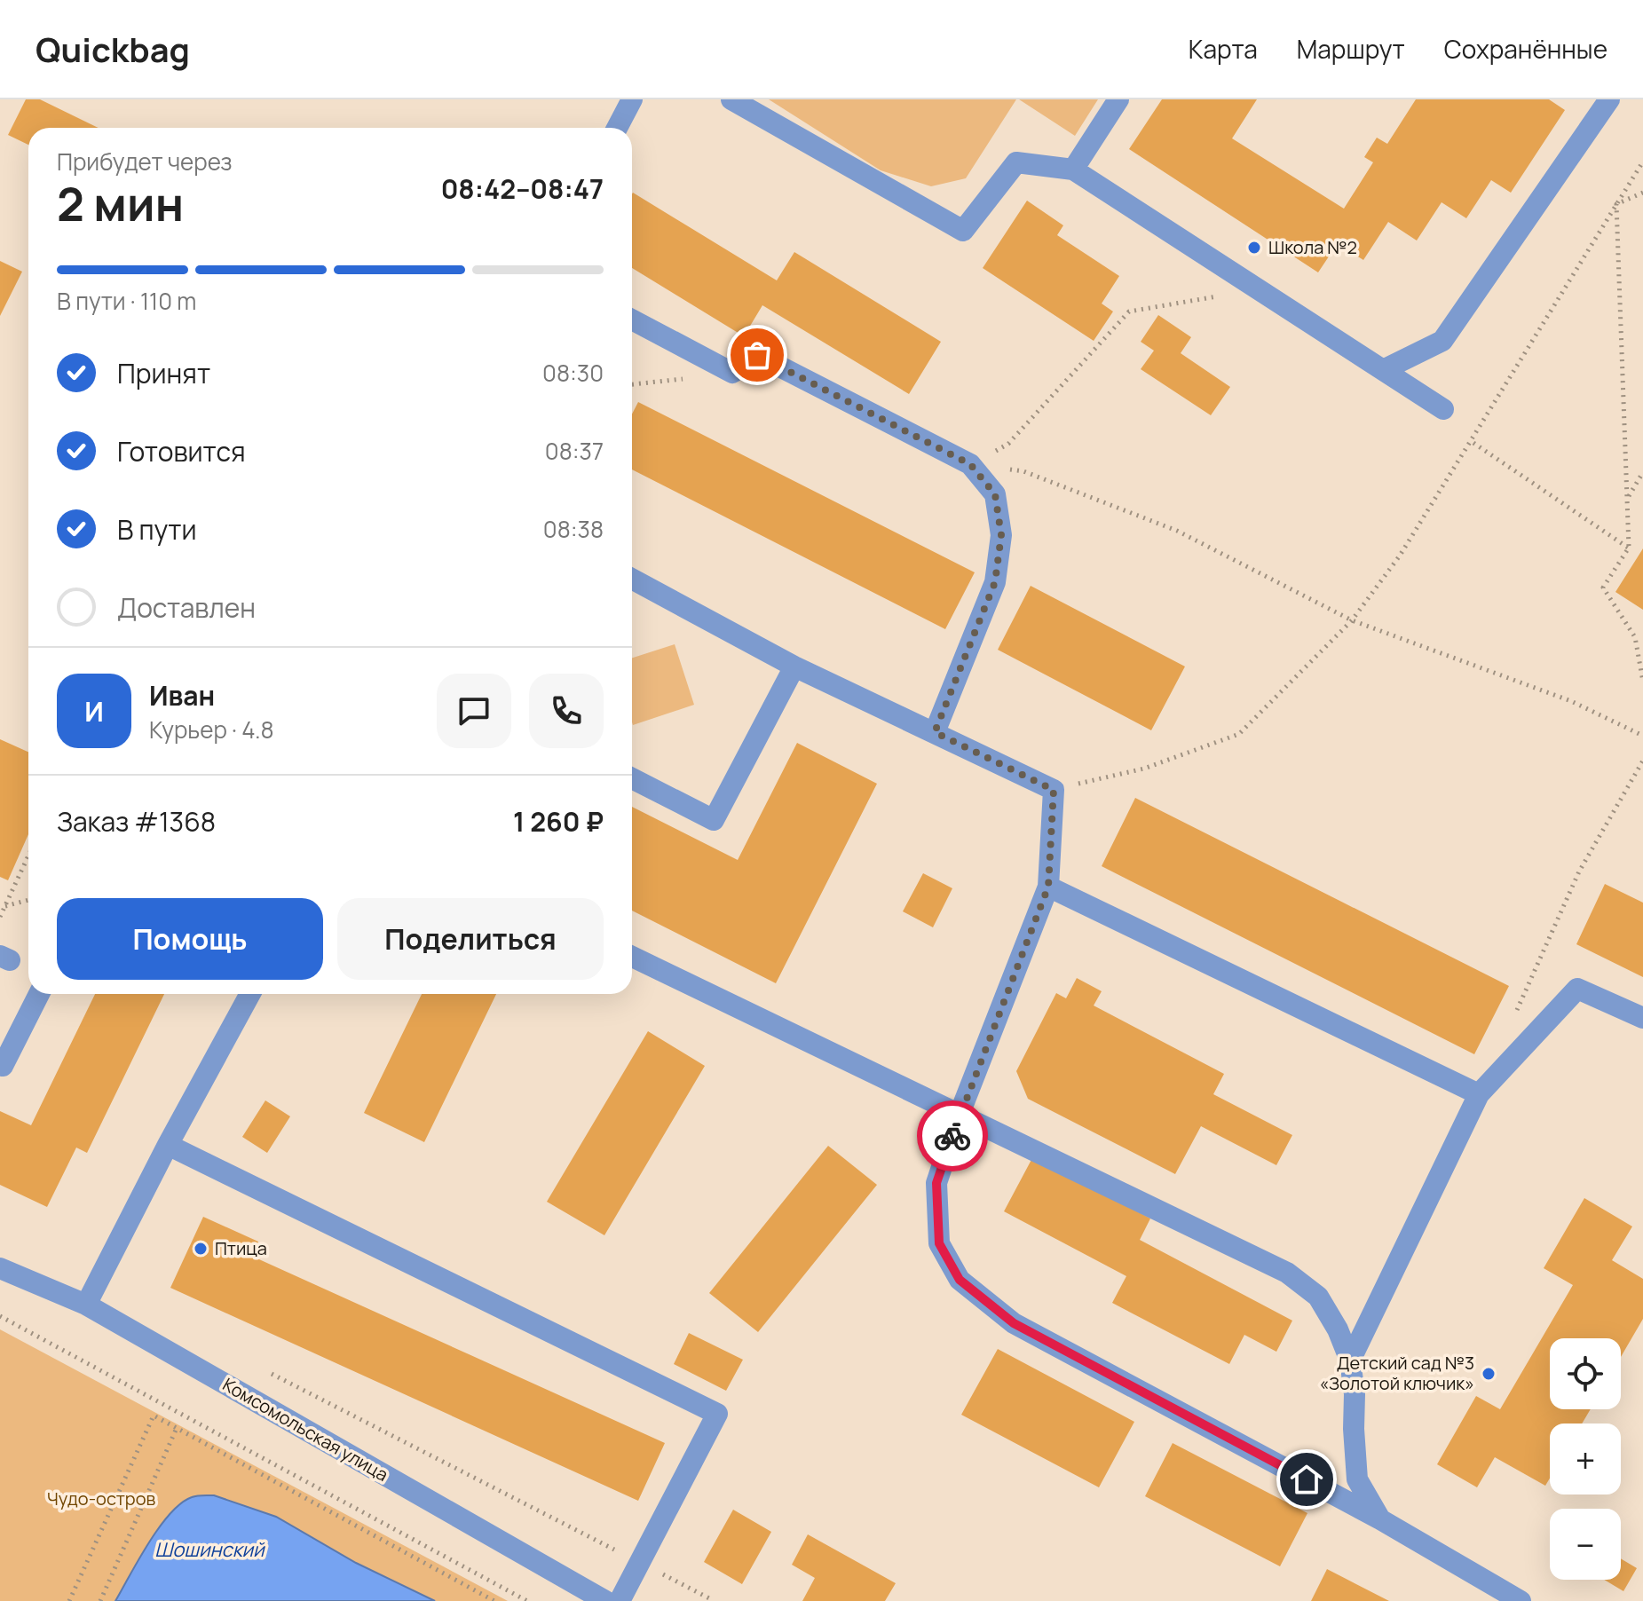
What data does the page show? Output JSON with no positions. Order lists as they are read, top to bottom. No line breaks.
{"streets":{"street":["Комсомольская улица"]},"water":["Шошинский"],"parks":["Чудо-остров"],"places":["Школа №2","Птица","Детский сад №3 «Золотой ключик»"],"page":{"header":"Quickbag","nav":["Карта","Маршрут","Сохранённые"],"heading":["2 мин","Прибудет через","08:42–08:47"],"panel":["Иван","Курьер · 4.8","Заказ #1368","1 260 ₽"],"bar":"В пути · 110 m","list":[["Принят","08:30"],["Готовится","08:37"],["В пути","08:38"],"Доставлен"],"round":"И","buttons":["Помощь","Поделиться"],"map_buttons":["+","−"]}}
